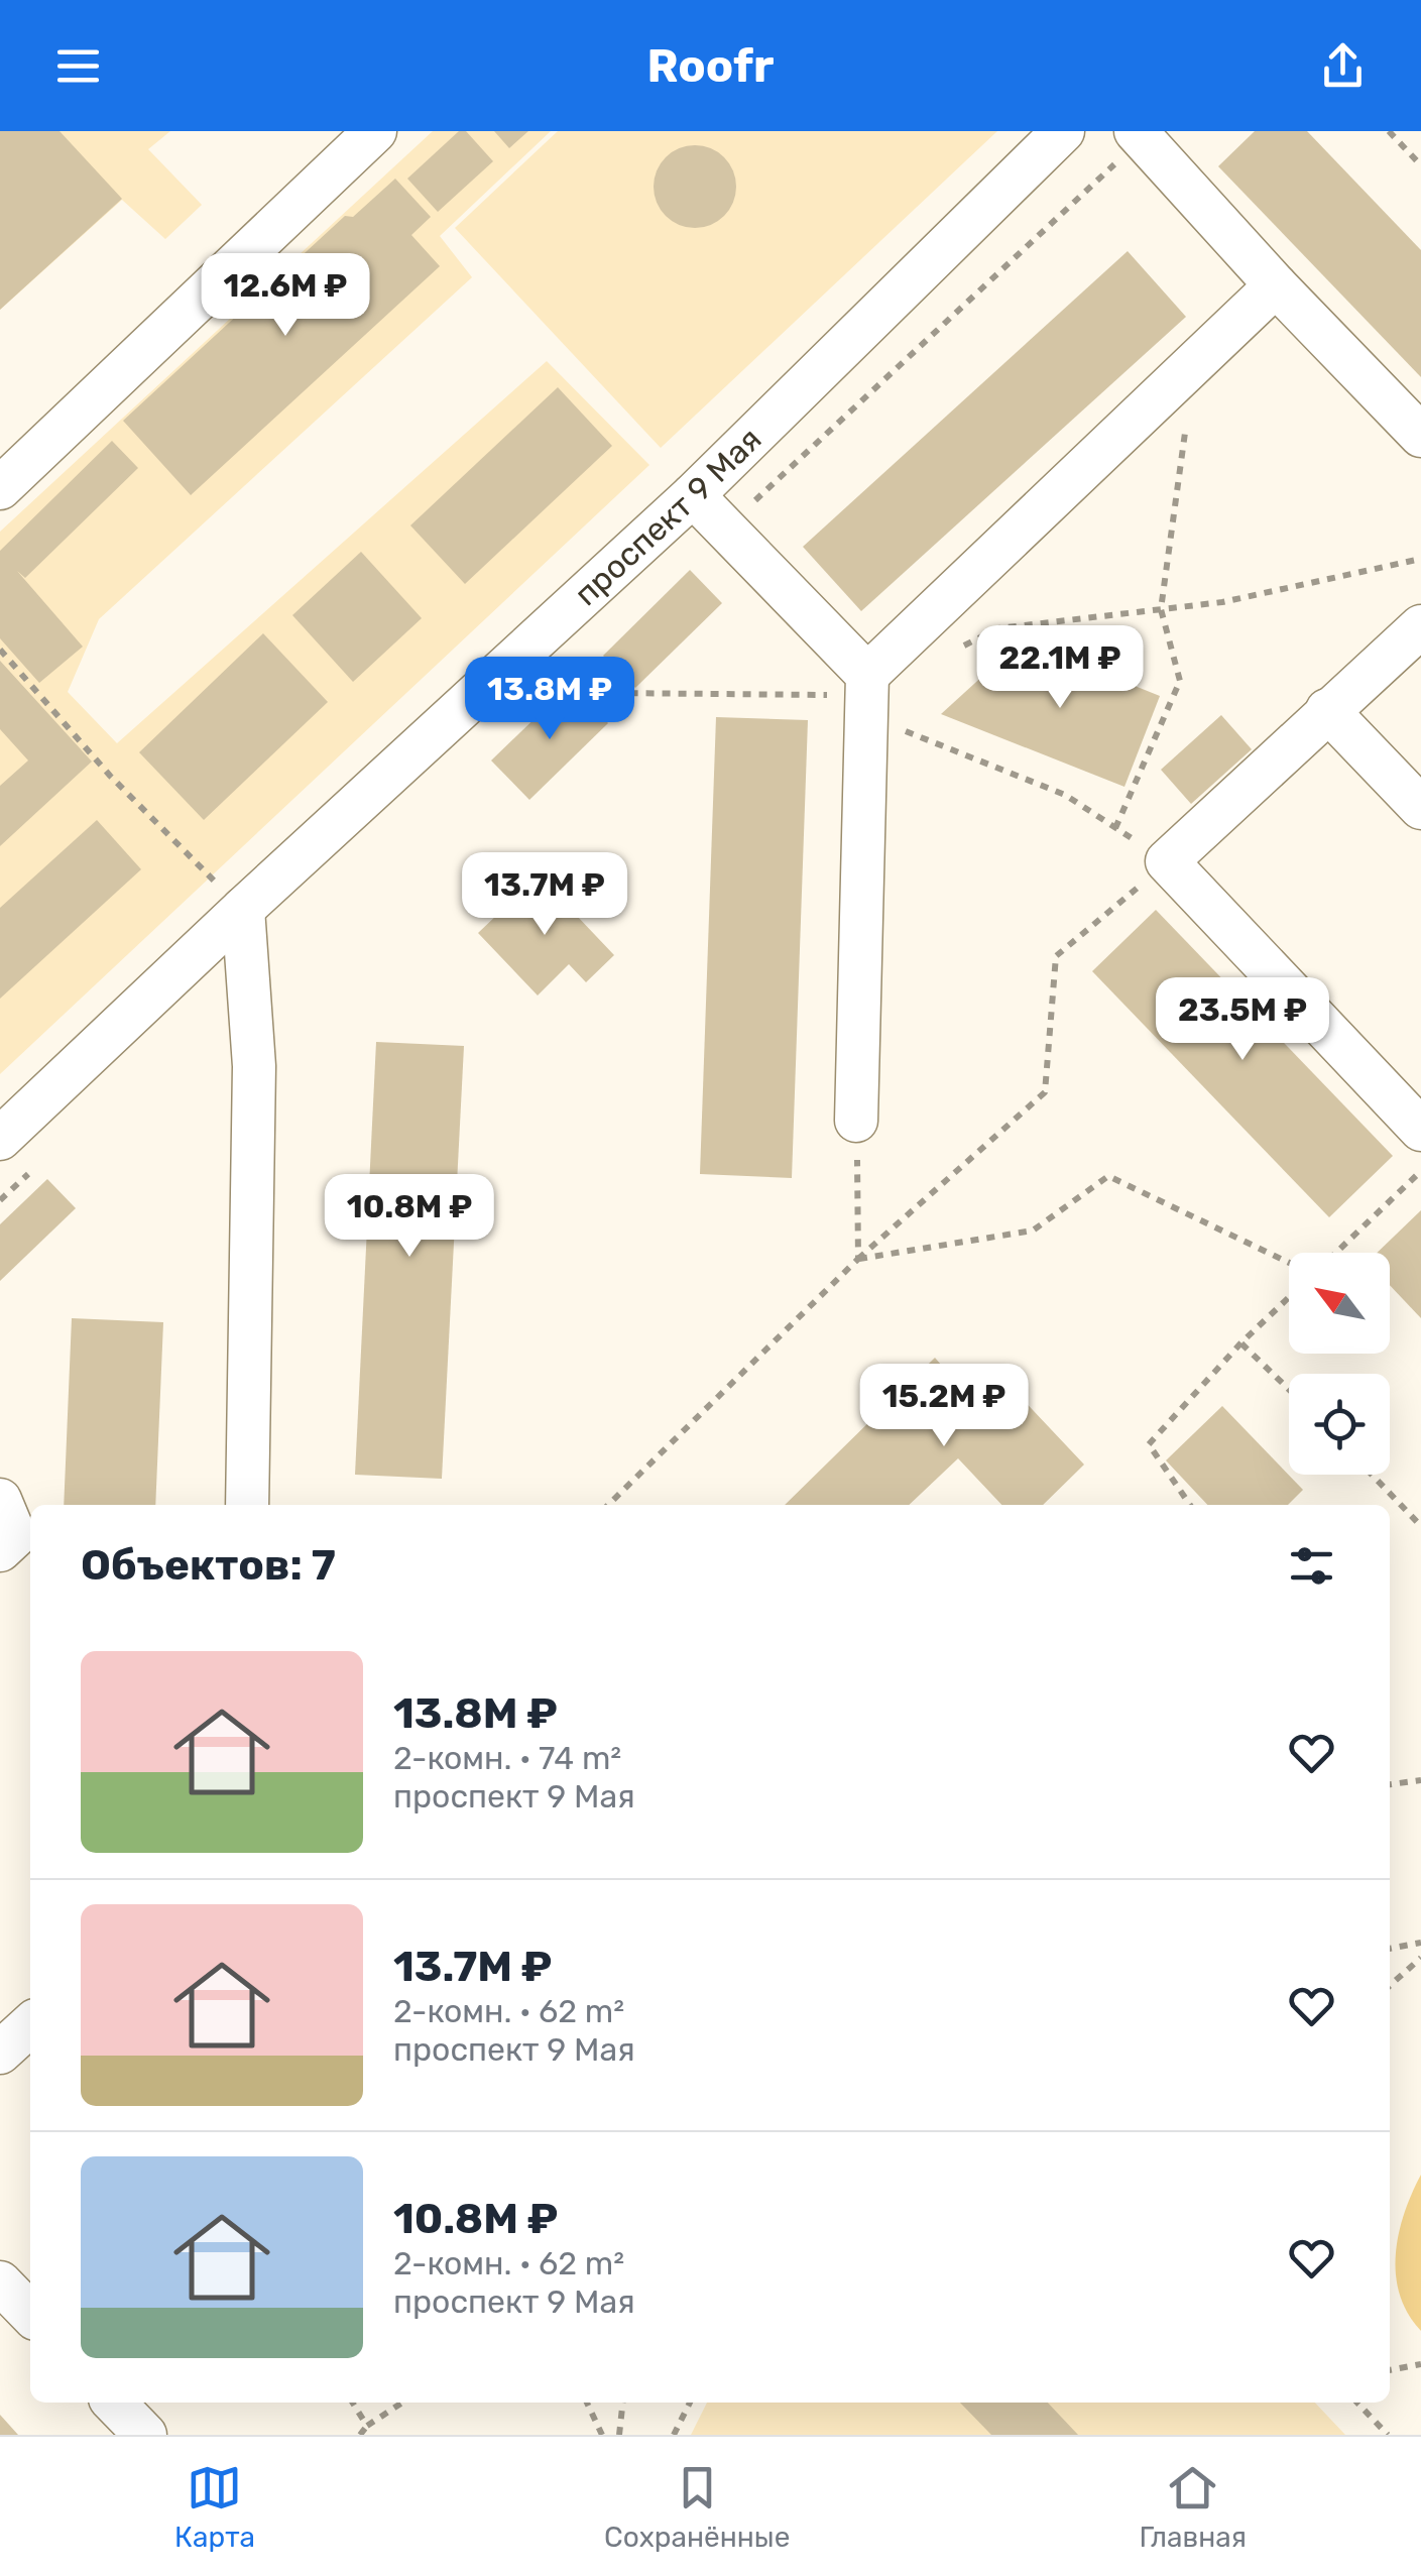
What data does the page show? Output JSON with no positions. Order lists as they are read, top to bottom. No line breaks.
{"streets":{"street":["проспект 9 Мая"]},"north":"top left","page":{"header":"Roofr","price":["12.6M ₽","22.1M ₽","13.8M ₽","13.7M ₽","23.5M ₽","10.8M ₽","15.2M ₽"],"heading":"Объектов: 7","list":[{"name":"13.8M ₽","note":"2-комн. · 74 m² · проспект 9 Мая"},{"name":"13.7M ₽","note":"2-комн. · 62 m² · проспект 9 Мая"},{"name":"10.8M ₽","note":"2-комн. · 62 m² · проспект 9 Мая"}],"tabs":["Карта","Сохранённые","Главная"]}}
